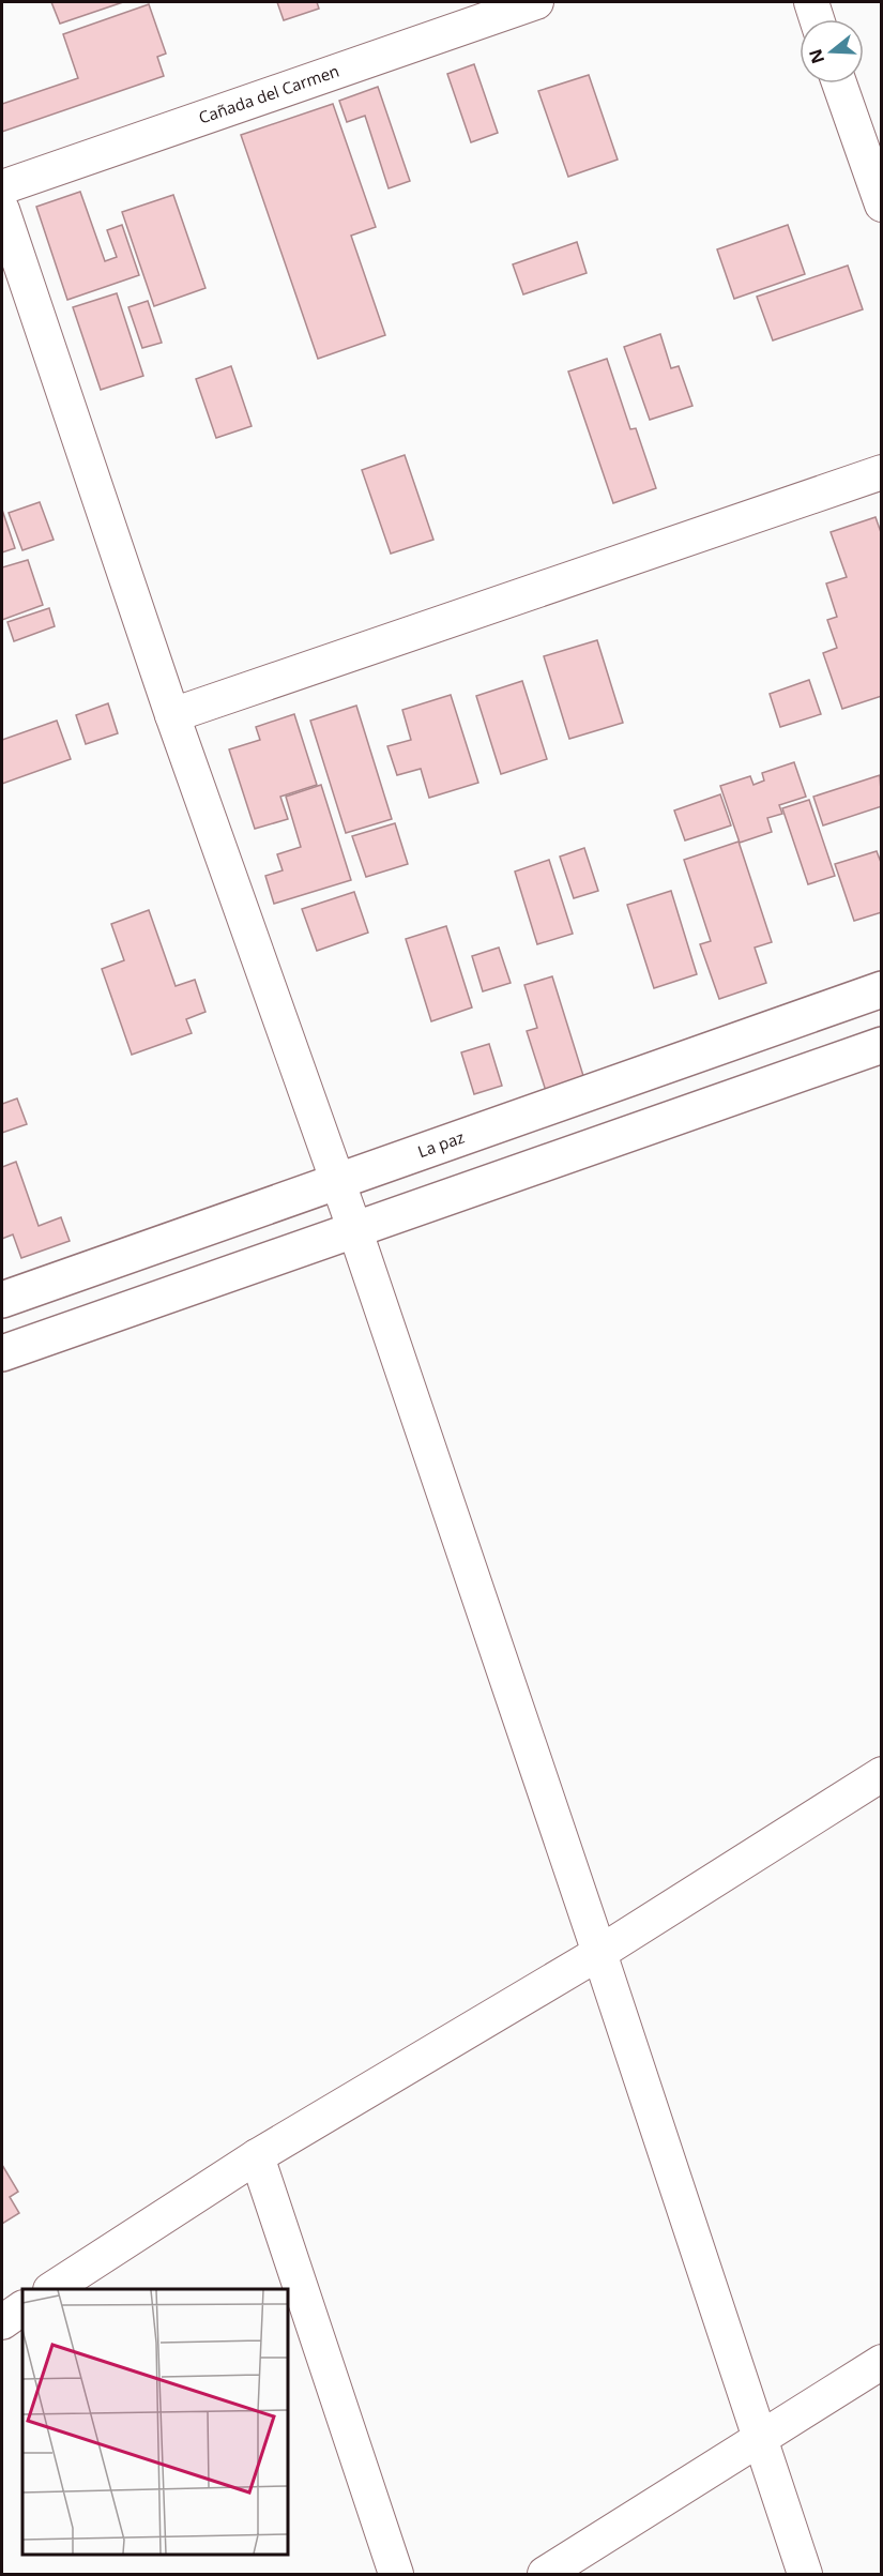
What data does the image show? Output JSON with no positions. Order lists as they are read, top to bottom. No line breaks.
{"streets":{"street":["Cañada del Carmen","La paz"]},"north":"left"}
